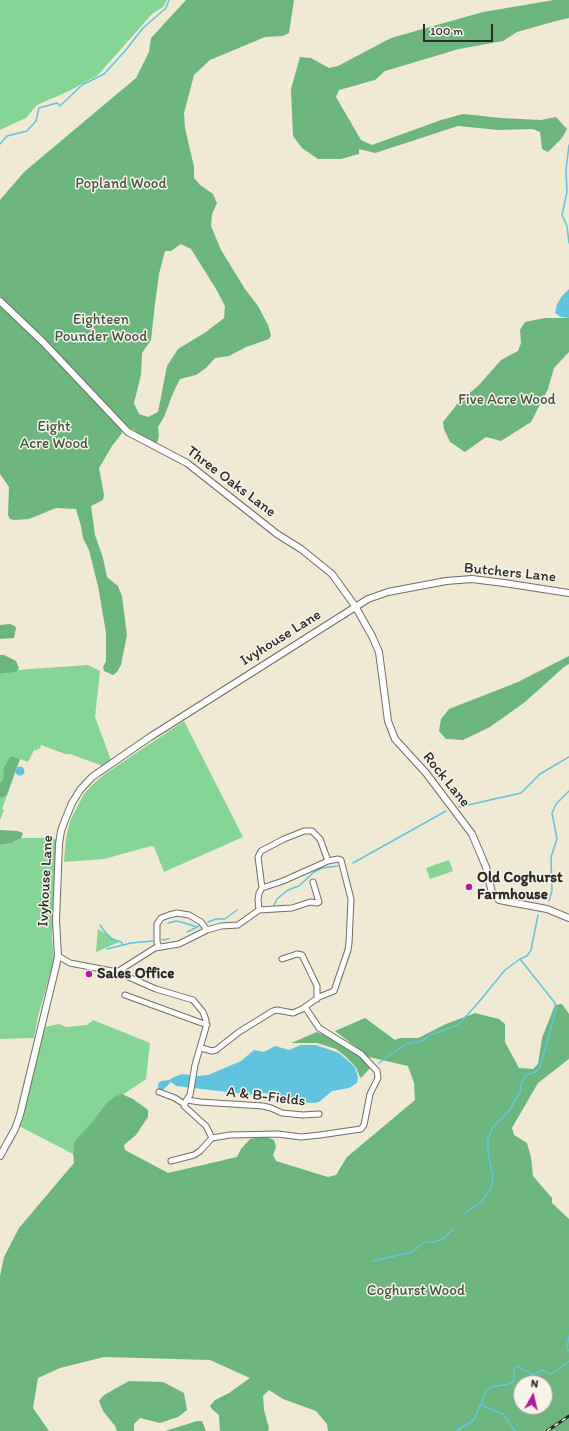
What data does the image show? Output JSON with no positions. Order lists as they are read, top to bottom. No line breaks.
{"streets":{"street":["Three Oaks Lane","Butchers Lane","Ivyhouse Lane","Rock Lane","A & B-Fields"]},"crossings":[["Three Oaks Lane","Butchers Lane"],["Three Oaks Lane","Ivyhouse Lane"],["Three Oaks Lane","Rock Lane"],["Butchers Lane","Ivyhouse Lane"],["Butchers Lane","Rock Lane"],["Ivyhouse Lane","Rock Lane"]],"parks":["Popland Wood","Eighteen Pounder Wood","Five Acre Wood","Eight Acre Wood","Coghurst Wood"],"places":["Old Coghurst Farmhouse","Sales Office"],"scale_bar":"100 m","north":"top"}
